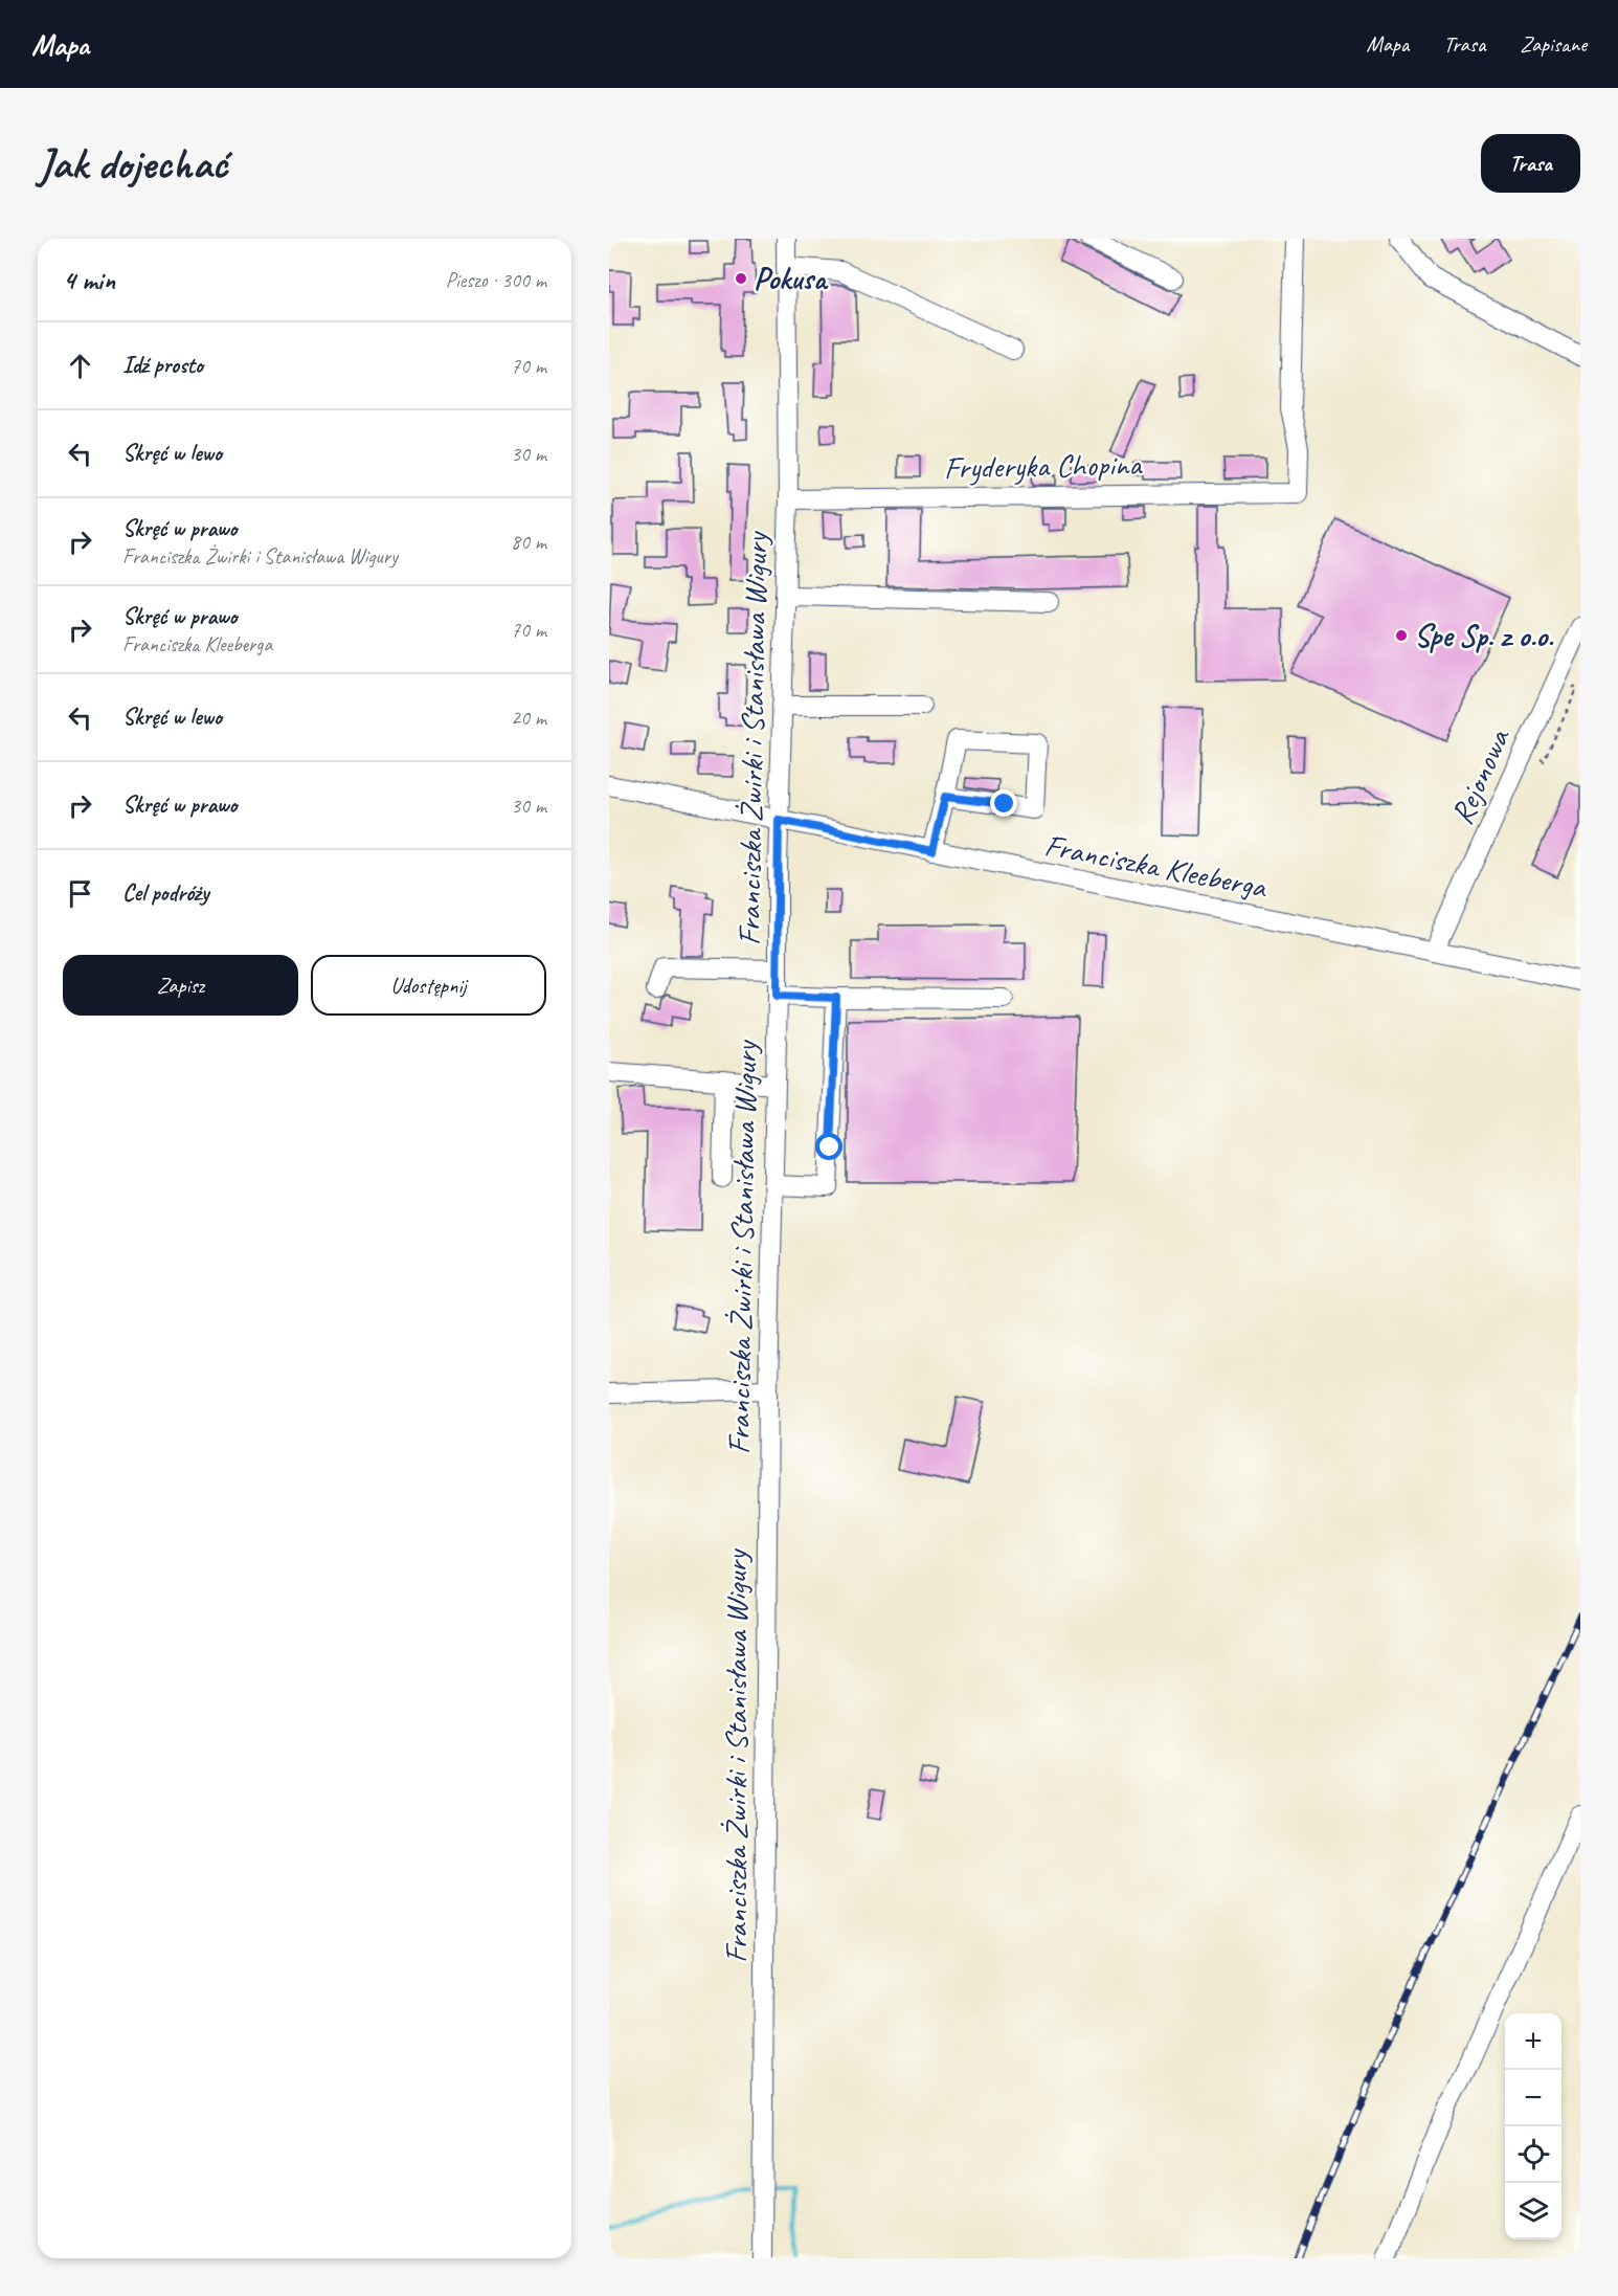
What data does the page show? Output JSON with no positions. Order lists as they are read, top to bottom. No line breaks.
{"streets":{"street":["Fryderyka Chopina","Franciszka Żwirki i Stanisława Wigury","Rejonowa","Franciszka Kleeberga"]},"crossings":[["Fryderyka Chopina","Franciszka Żwirki i Stanisława Wigury"],["Franciszka Żwirki i Stanisława Wigury","Franciszka Kleeberga"],["Rejonowa","Franciszka Kleeberga"]],"places":["Pokusa","Spe Sp. z o.o."],"page":{"header":"Mapa","nav":["Mapa","Trasa","Zapisane"],"buttons":["Trasa",["Zapisz","Udostępnij"]],"title":"Jak dojechać","heading":["4 min","Pieszo · 300 m"],"list":[["Idź prosto","70 m"],["Skręć w lewo","30 m"],["Skręć w prawo","Franciszka Żwirki i Stanisława Wigury","80 m"],["Skręć w prawo","Franciszka Kleeberga","70 m"],["Skręć w lewo","20 m"],["Skręć w prawo","30 m"],"Cel podróży"],"map_buttons":["+","−"]}}
